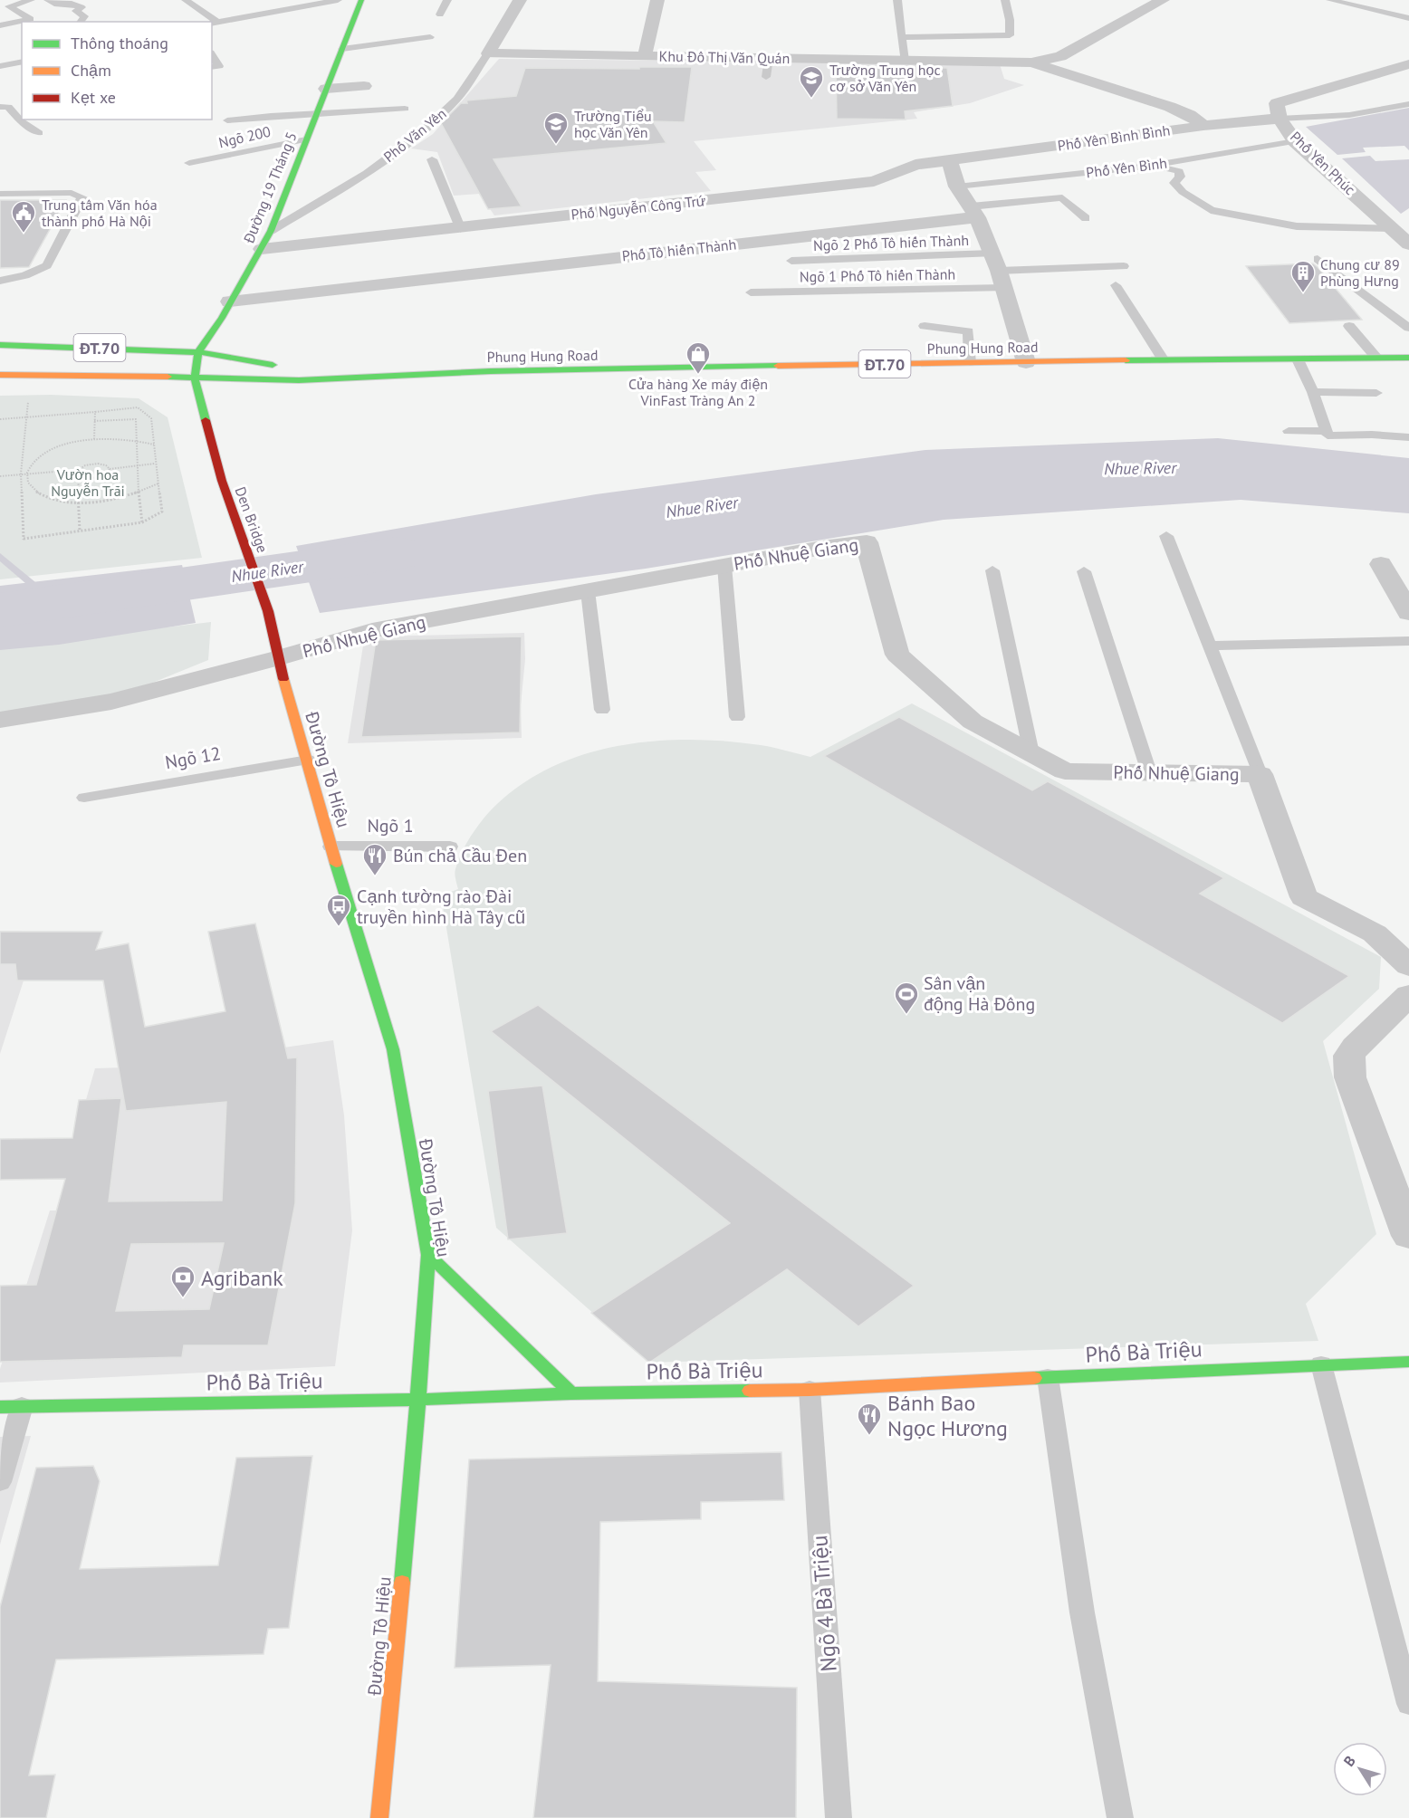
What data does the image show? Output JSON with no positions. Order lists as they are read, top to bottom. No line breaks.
{"streets":{"street":["Khu Đô Thị Văn Quán","Phố Văn Yên","Phố Yên Bình Bình","Phố Yên Phúc","Đường 19 Tháng 5","Phố Nguyễn Công Trứ","Phố Tô hiến Thành","ĐT.70","Phung Hung Road","Den Bridge","Phố Nhuệ Giang","Đường Tô Hiệu","Phố Bà Triệu"],"lane":["Ngõ 200","Phố Yên Bình","Ngõ 2 Phố Tô hiến Thành","Ngõ 1 Phố Tô hiến Thành","Ngõ 12","Ngõ 1","Ngõ 4 Bà Triệu"]},"crossings":[["Khu Đô Thị Văn Quán","Phố Văn Yên"],["Phố Văn Yên","Đường 19 Tháng 5"],["Ngõ 200","Đường 19 Tháng 5"],["Phố Yên Bình Bình","Phố Yên Phúc"],["Phố Yên Bình Bình","Phố Nguyễn Công Trứ"],["Phố Yên Phúc","Phố Yên Bình"],["Đường 19 Tháng 5","Phố Nguyễn Công Trứ"],["Đường 19 Tháng 5","Phố Tô hiến Thành"],["Đường 19 Tháng 5","Phung Hung Road"],["Đường 19 Tháng 5","Den Bridge"],["Ngõ 2 Phố Tô hiến Thành","Ngõ 1 Phố Tô hiến Thành"],["Phung Hung Road","Den Bridge"],["Den Bridge","Đường Tô Hiệu"],["Phố Nhuệ Giang","Đường Tô Hiệu"],["Ngõ 12","Đường Tô Hiệu"],["Đường Tô Hiệu","Ngõ 1"],["Đường Tô Hiệu","Phố Bà Triệu"],["Phố Bà Triệu","Ngõ 4 Bà Triệu"]],"water":["Nhue River"],"parks":["Vườn hoa Nguyễn Trãi"],"places":{"school or university":["Trường Trung học cơ sở Văn Yên","Trường Tiểu học Văn Yên"],"public building":["Trung tâm Văn hóa thành phố Hà Nội"],"building":["Chung cư 89 Phùng Hưng"],"shop":["Cửa hàng Xe máy điện VinFast Tràng An 2"],"restaurant":["Bún chả Cầu Đen","Bánh Bao Ngọc Hương"],"bus stop":["Cạnh tường rào Đài truyền hình Hà Tây cũ"],"sports":["Sân vận động Hà Đông"],"bank":["Agribank"]},"legend":["Thông thoáng","Chậm","Kẹt xe"],"north":"top left"}
